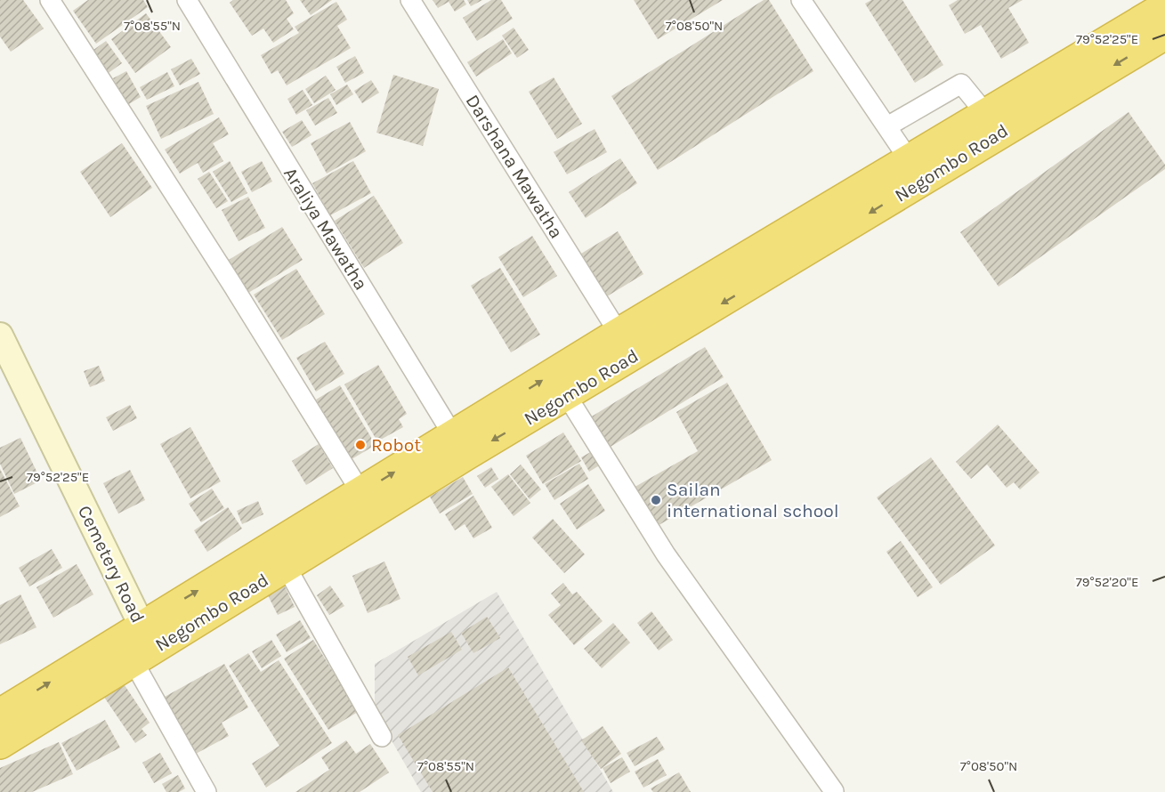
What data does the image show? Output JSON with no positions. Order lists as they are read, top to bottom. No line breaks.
{"streets":{"highway":["Negombo Road"],"street":["Darshana Mawatha","Araliya Mawatha","Cemetery Road"]},"crossings":[["Negombo Road","Darshana Mawatha"],["Negombo Road","Araliya Mawatha"],["Negombo Road","Cemetery Road"]],"places":["Robot","Sailan international school"],"coordinates":["7°08'55\"N","7°08'50\"N","79°52'25\"E","79°52'20\"E"]}
